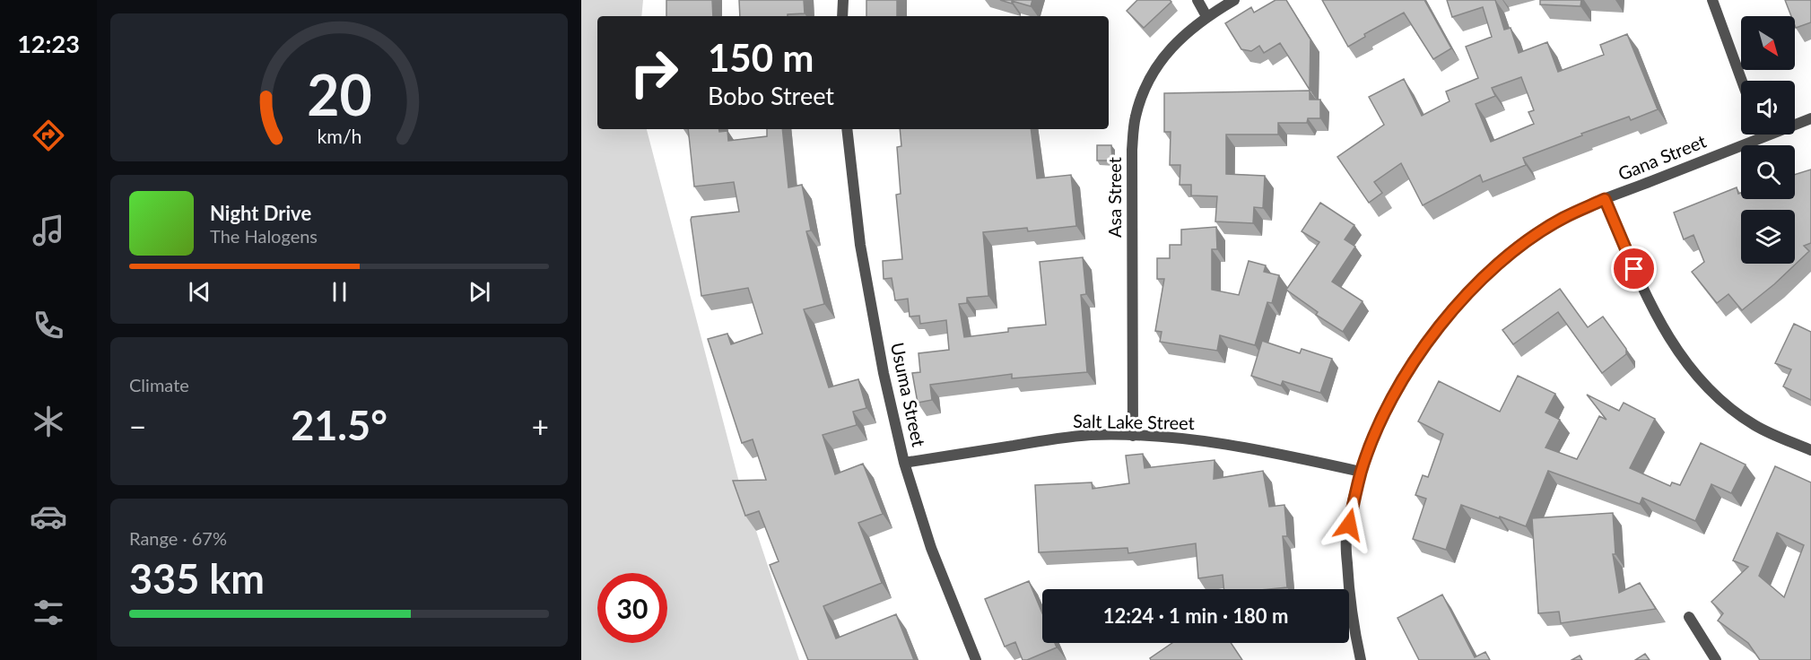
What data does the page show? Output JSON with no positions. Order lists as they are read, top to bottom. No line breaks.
{"streets":{"street":["Gana Street","Asa Street","Usuma Street","Salt Lake Street"]},"crossings":[["Gana Street","Salt Lake Street"],["Asa Street","Salt Lake Street"],["Usuma Street","Salt Lake Street"]],"north":"bottom right","page":{"tabs":"12:23","turn":["150 m","Bobo Street"],"song":["Night Drive","The Halogens"],"tile":["Climate",["Range · 67%","335 km"]],"heat":["−","21.5°","+"],"limit":"30","trip":"12:24 · 1 min · 180 m","gauge":["20","km/h"]}}
